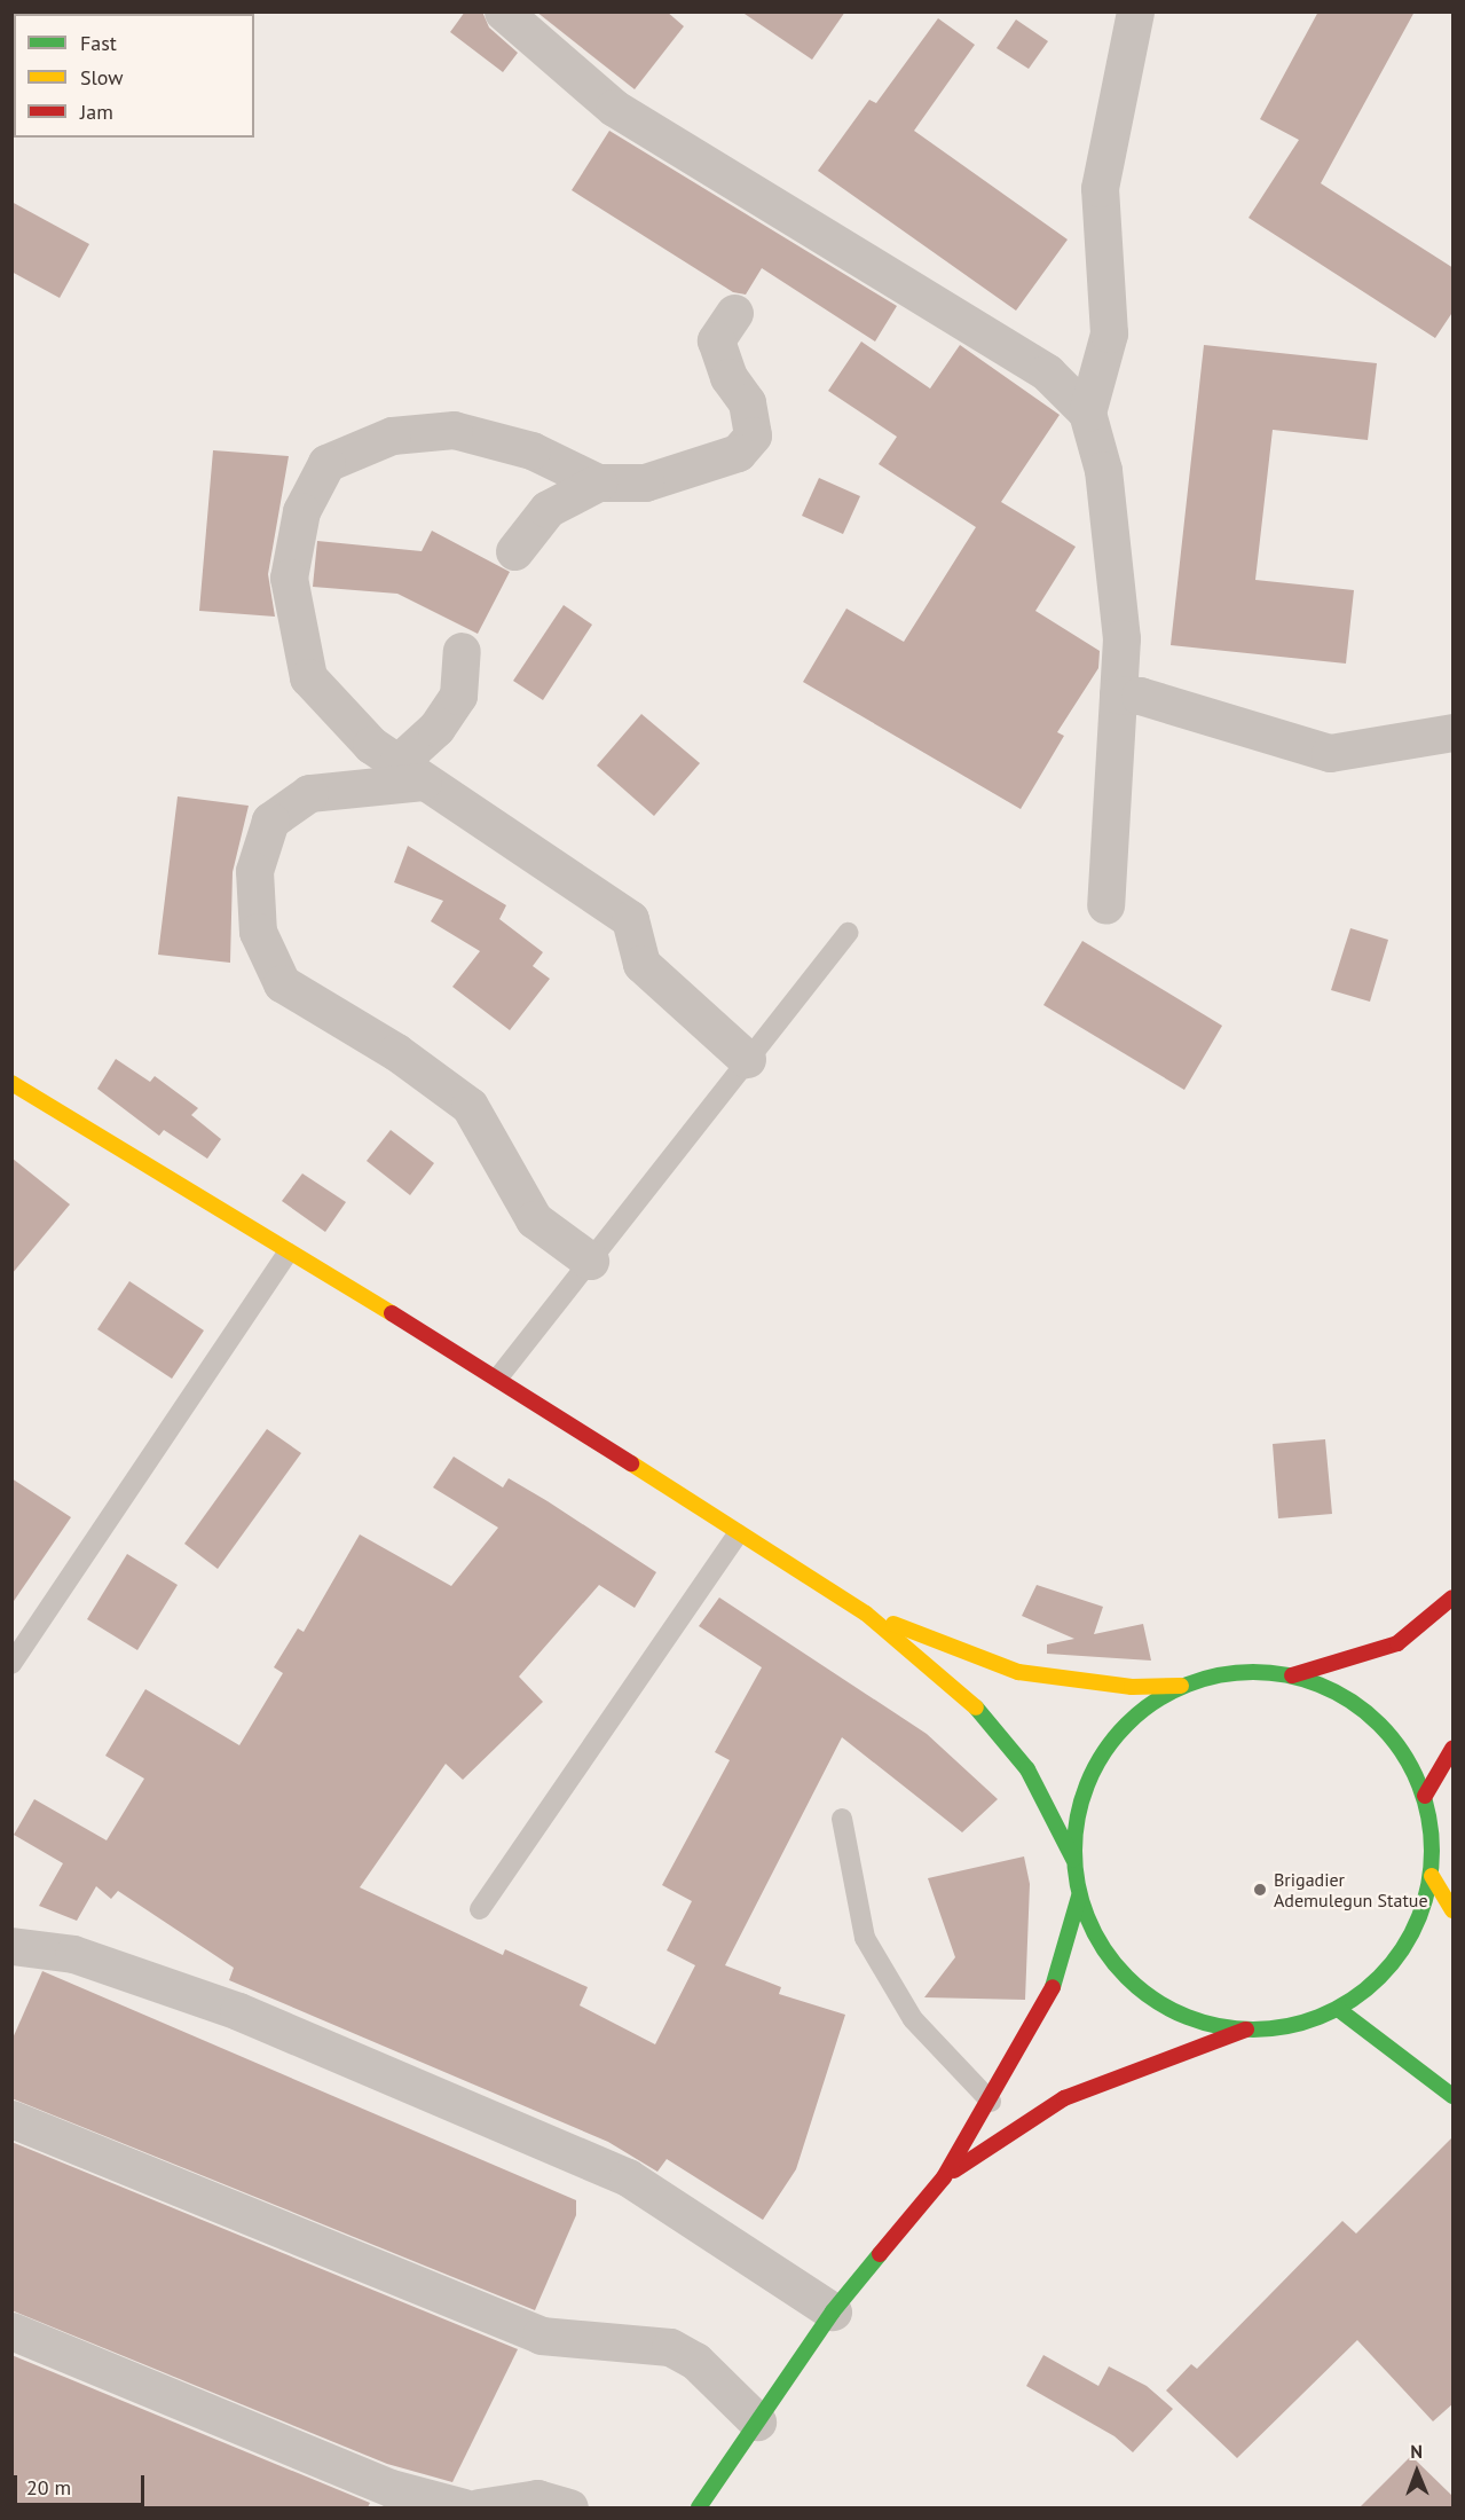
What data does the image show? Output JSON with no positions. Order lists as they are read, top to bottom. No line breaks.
{"places":["Brigadier Ademulegun Statue"],"legend":["Fast","Slow","Jam"],"scale_bar":"20 m","north":"top"}
